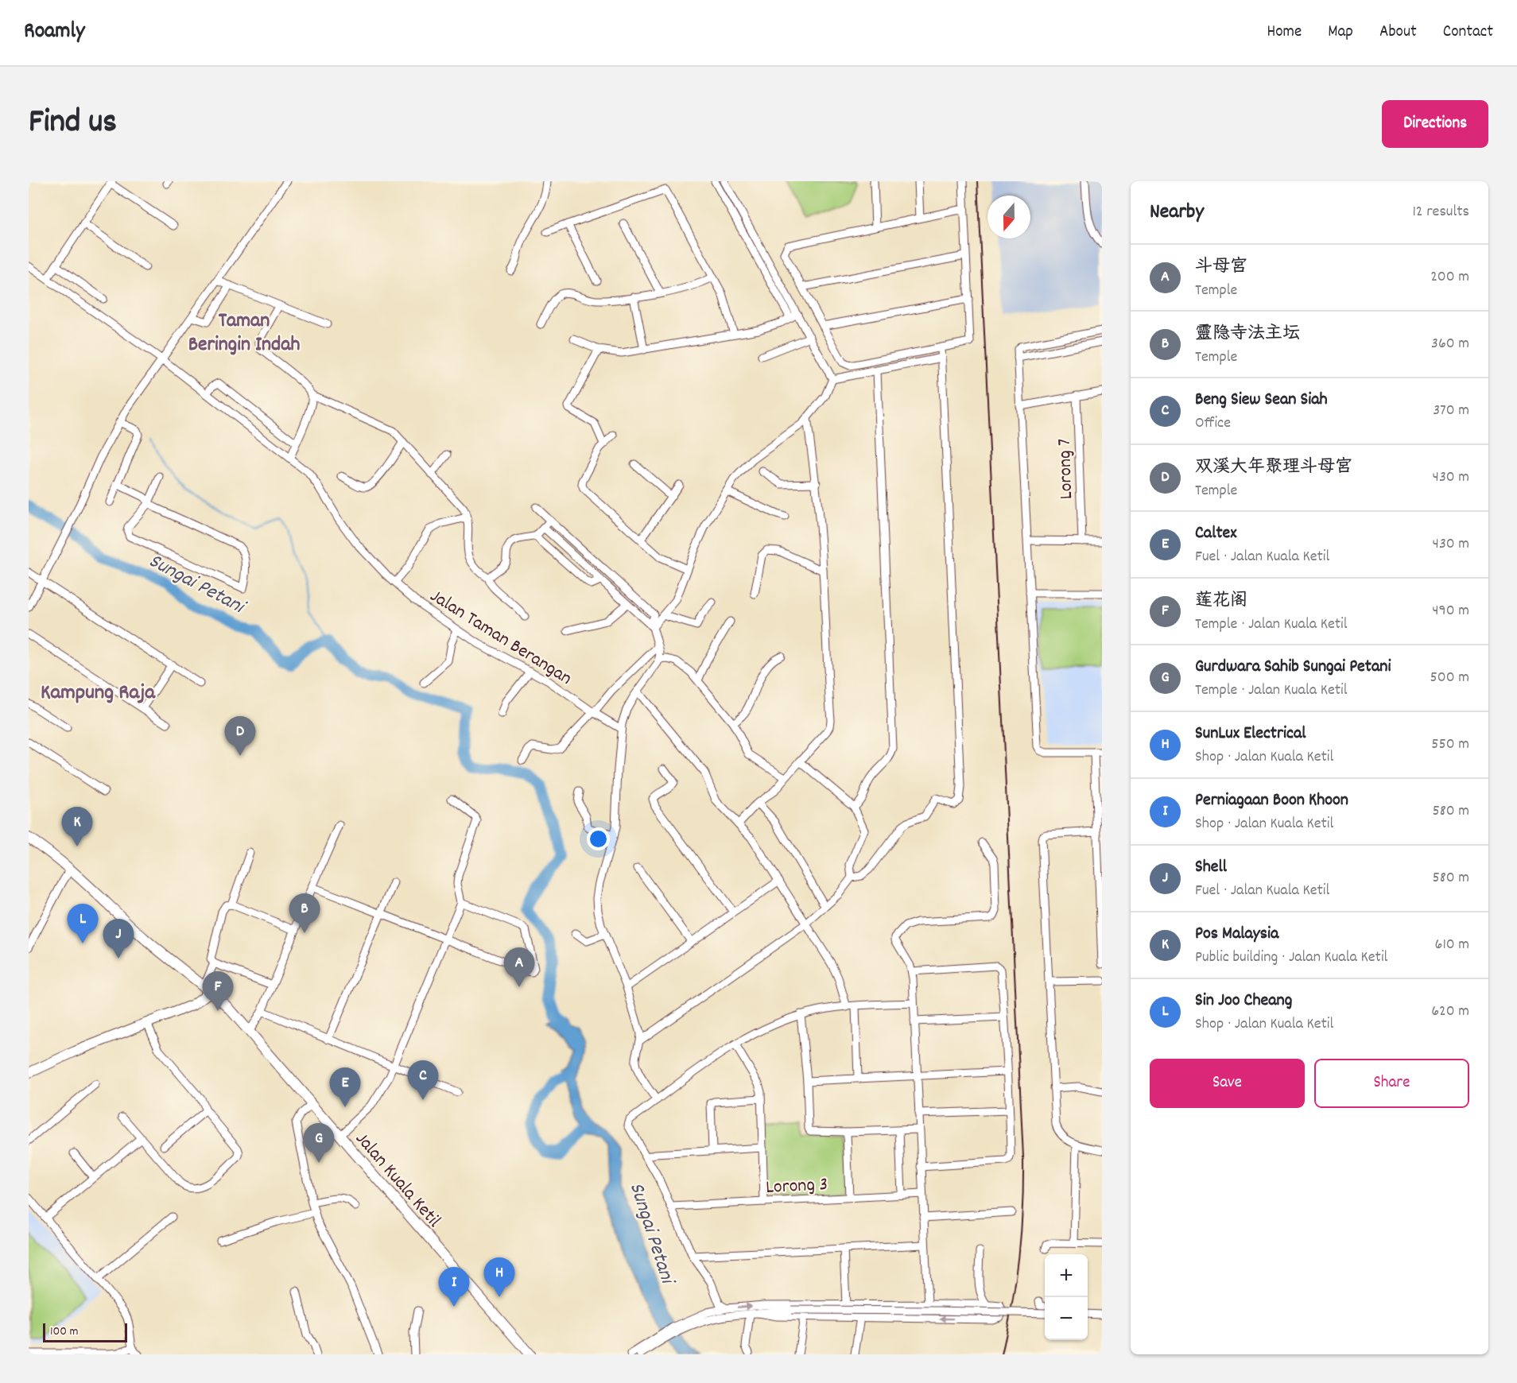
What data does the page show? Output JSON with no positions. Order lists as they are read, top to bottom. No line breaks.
{"streets":{"main road":["Jalan Kuala Ketil"],"street":["Lorong 7","Jalan Taman Berangan","Lorong 3"]},"districts":["Taman Beringin Indah","Kampung Raja"],"water":["Sungai Petani"],"scale_bar":"100 m","north":"bottom","page":{"header":"Roamly","nav":["Home","Map","About","Contact"],"title":"Find us","buttons":["Directions",["Save","Share"]],"heading":["Nearby","12 results"],"list":[{"mark":"A","name":"斗母宫","note":"Temple","value":"200 m"},{"mark":"B","name":"靈隐寺法主坛","note":"Temple","value":"360 m"},{"mark":"C","name":"Beng Siew Sean Siah","note":"Office","value":"370 m"},{"mark":"D","name":"双溪大年聚理斗母宫","note":"Temple","value":"430 m"},{"mark":"E","name":"Caltex","note":"Fuel · Jalan Kuala Ketil","value":"430 m"},{"mark":"F","name":"莲花阁","note":"Temple · Jalan Kuala Ketil","value":"490 m"},{"mark":"G","name":"Gurdwara Sahib Sungai Petani","note":"Temple · Jalan Kuala Ketil","value":"500 m"},{"mark":"H","name":"SunLux Electrical","note":"Shop · Jalan Kuala Ketil","value":"550 m"},{"mark":"I","name":"Perniagaan Boon Khoon","note":"Shop · Jalan Kuala Ketil","value":"580 m"},{"mark":"J","name":"Shell","note":"Fuel · Jalan Kuala Ketil","value":"580 m"},{"mark":"K","name":"Pos Malaysia","note":"Public building · Jalan Kuala Ketil","value":"610 m"},{"mark":"L","name":"Sin Joo Cheang","note":"Shop · Jalan Kuala Ketil","value":"620 m"}],"pins":["D","K","B","L","J","A","F","C","E","G","H","I"],"map_buttons":["+","−"],"scale":"100 m"}}
